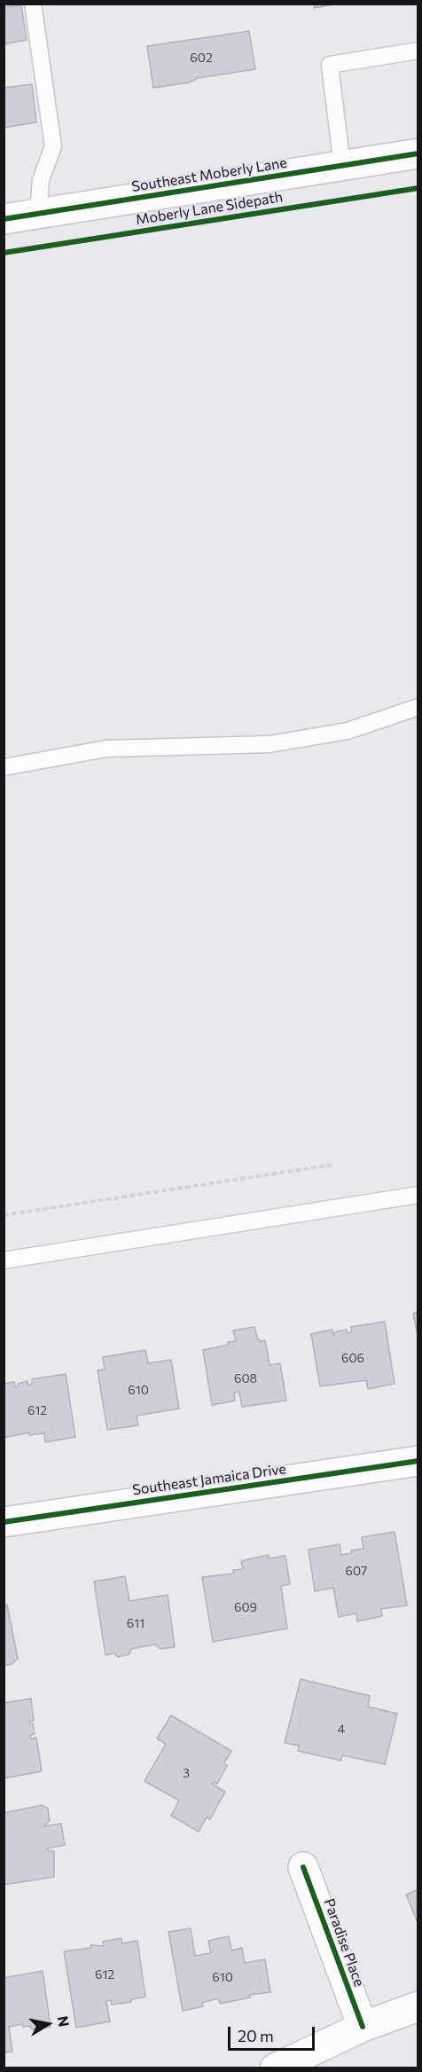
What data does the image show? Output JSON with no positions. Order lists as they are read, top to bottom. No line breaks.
{"streets":{"street":["Southeast Moberly Lane","Southeast Jamaica Drive","Paradise Place"],"cycle path":["Moberly Lane Sidepath"]},"house_numbers":["602","606","608","610","612","607","609","611","4","3","612","610"],"scale_bar":"20 m","north":"right"}
